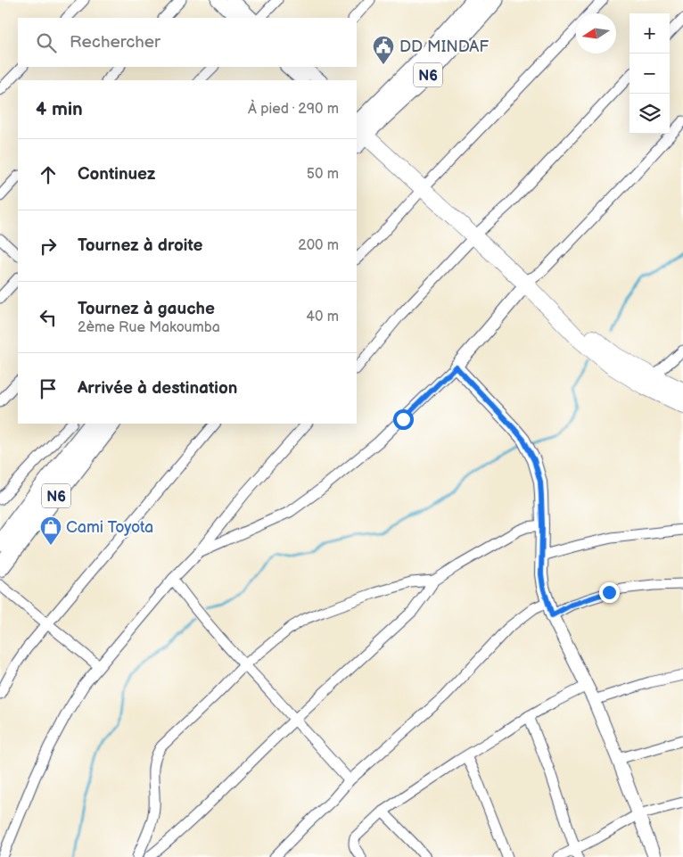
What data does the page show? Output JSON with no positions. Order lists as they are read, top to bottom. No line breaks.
{"streets":{"highway":["N6"]},"places":{"public building":["DD MINDAF"],"shop":["Cami Toyota"]},"north":"left","page":{"map_buttons":["+","−"],"search":"Rechercher","heading":["4 min","À pied · 290 m"],"list":[["Continuez","50 m"],["Tournez à droite","200 m"],["Tournez à gauche","2ème Rue Makoumba","40 m"],"Arrivée à destination"]}}
